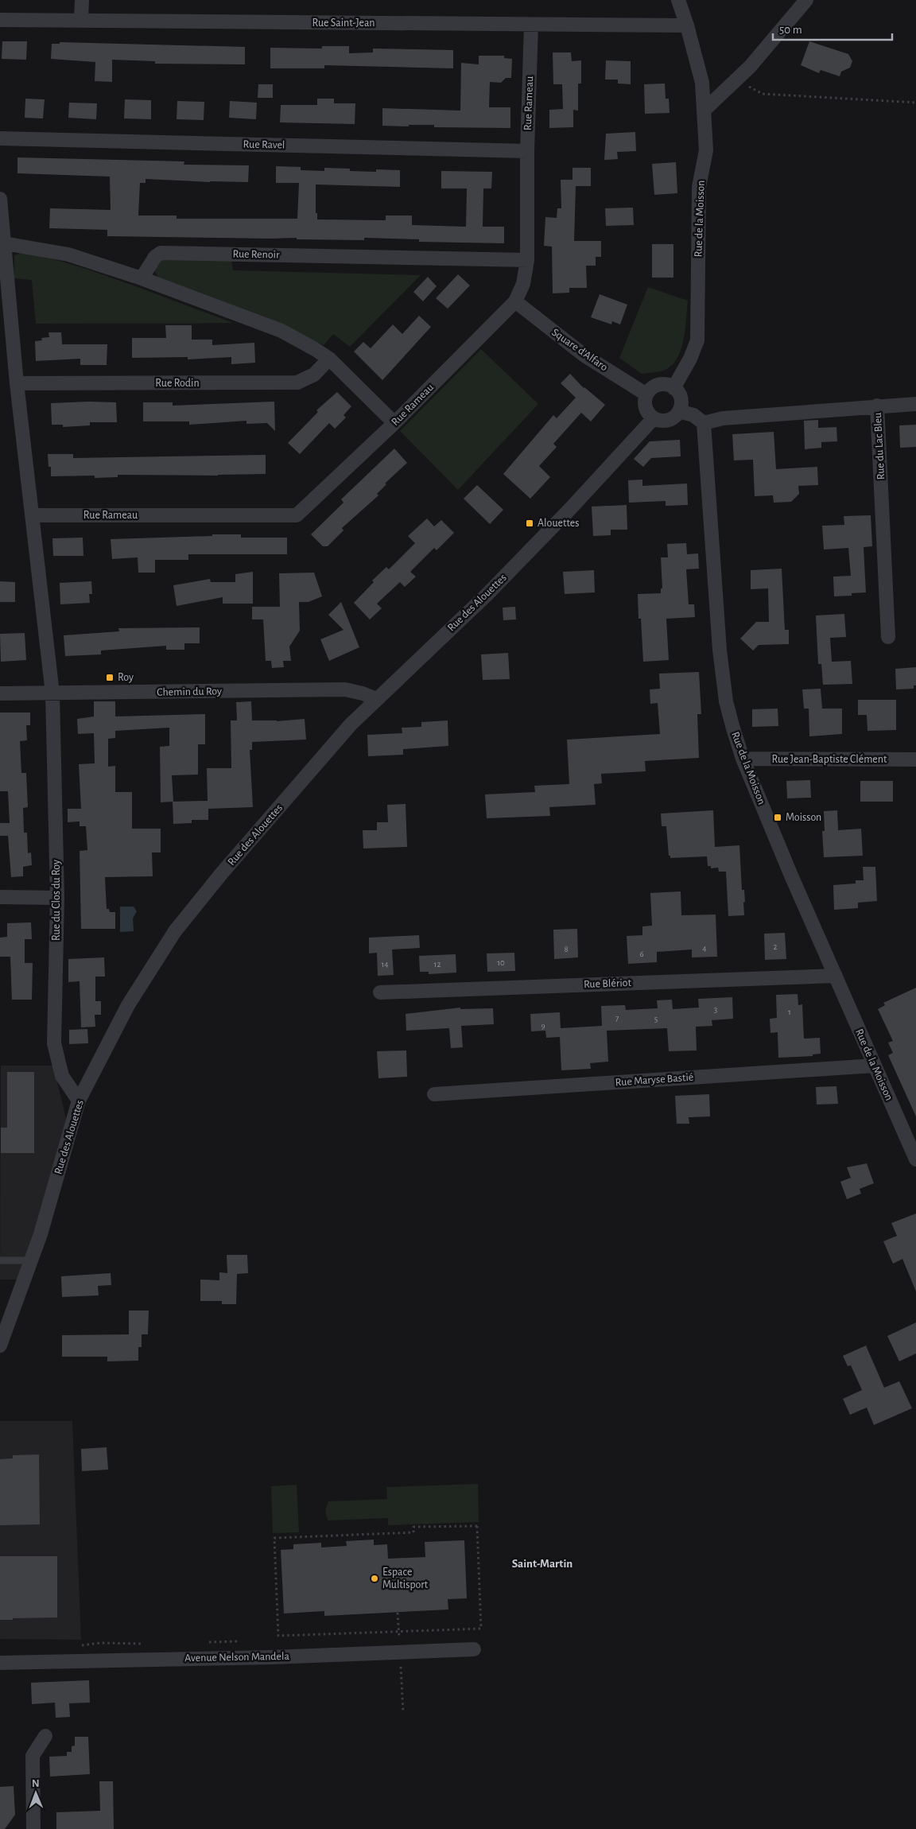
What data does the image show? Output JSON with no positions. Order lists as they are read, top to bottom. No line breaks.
{"streets":{"street":["Rue Saint-Jean","Rue Rameau","Rue Ravel","Rue de la Moisson","Rue Renoir","Square d'Alfaro","Rue Rodin","Rue du Lac Bleu","Rue des Alouettes","Chemin du Roy","Rue Jean-Baptiste Clément","Rue du Clos du Roy","Rue Blériot","Rue Maryse Bastié","Avenue Nelson Mandela"]},"crossings":[["Rue Saint-Jean","Rue Rameau"],["Rue Saint-Jean","Rue de la Moisson"],["Rue Rameau","Rue Ravel"],["Rue Rameau","Rue Renoir"],["Rue Rameau","Square d'Alfaro"],["Rue de la Moisson","Square d'Alfaro"],["Rue de la Moisson","Rue du Lac Bleu"],["Rue de la Moisson","Rue des Alouettes"],["Rue de la Moisson","Rue Jean-Baptiste Clément"],["Rue de la Moisson","Rue Blériot"],["Rue de la Moisson","Rue Maryse Bastié"],["Square d'Alfaro","Rue des Alouettes"],["Rue des Alouettes","Chemin du Roy"],["Rue des Alouettes","Rue du Clos du Roy"],["Chemin du Roy","Rue du Clos du Roy"]],"districts":["Saint-Martin"],"places":{"transit":["Alouettes","Roy","Moisson"],"other":["Espace Multisport"]},"house_numbers":["2","4","8","6","10","14","12","3","1","7","5","9"],"scale_bar":"50 m","north":"top"}
